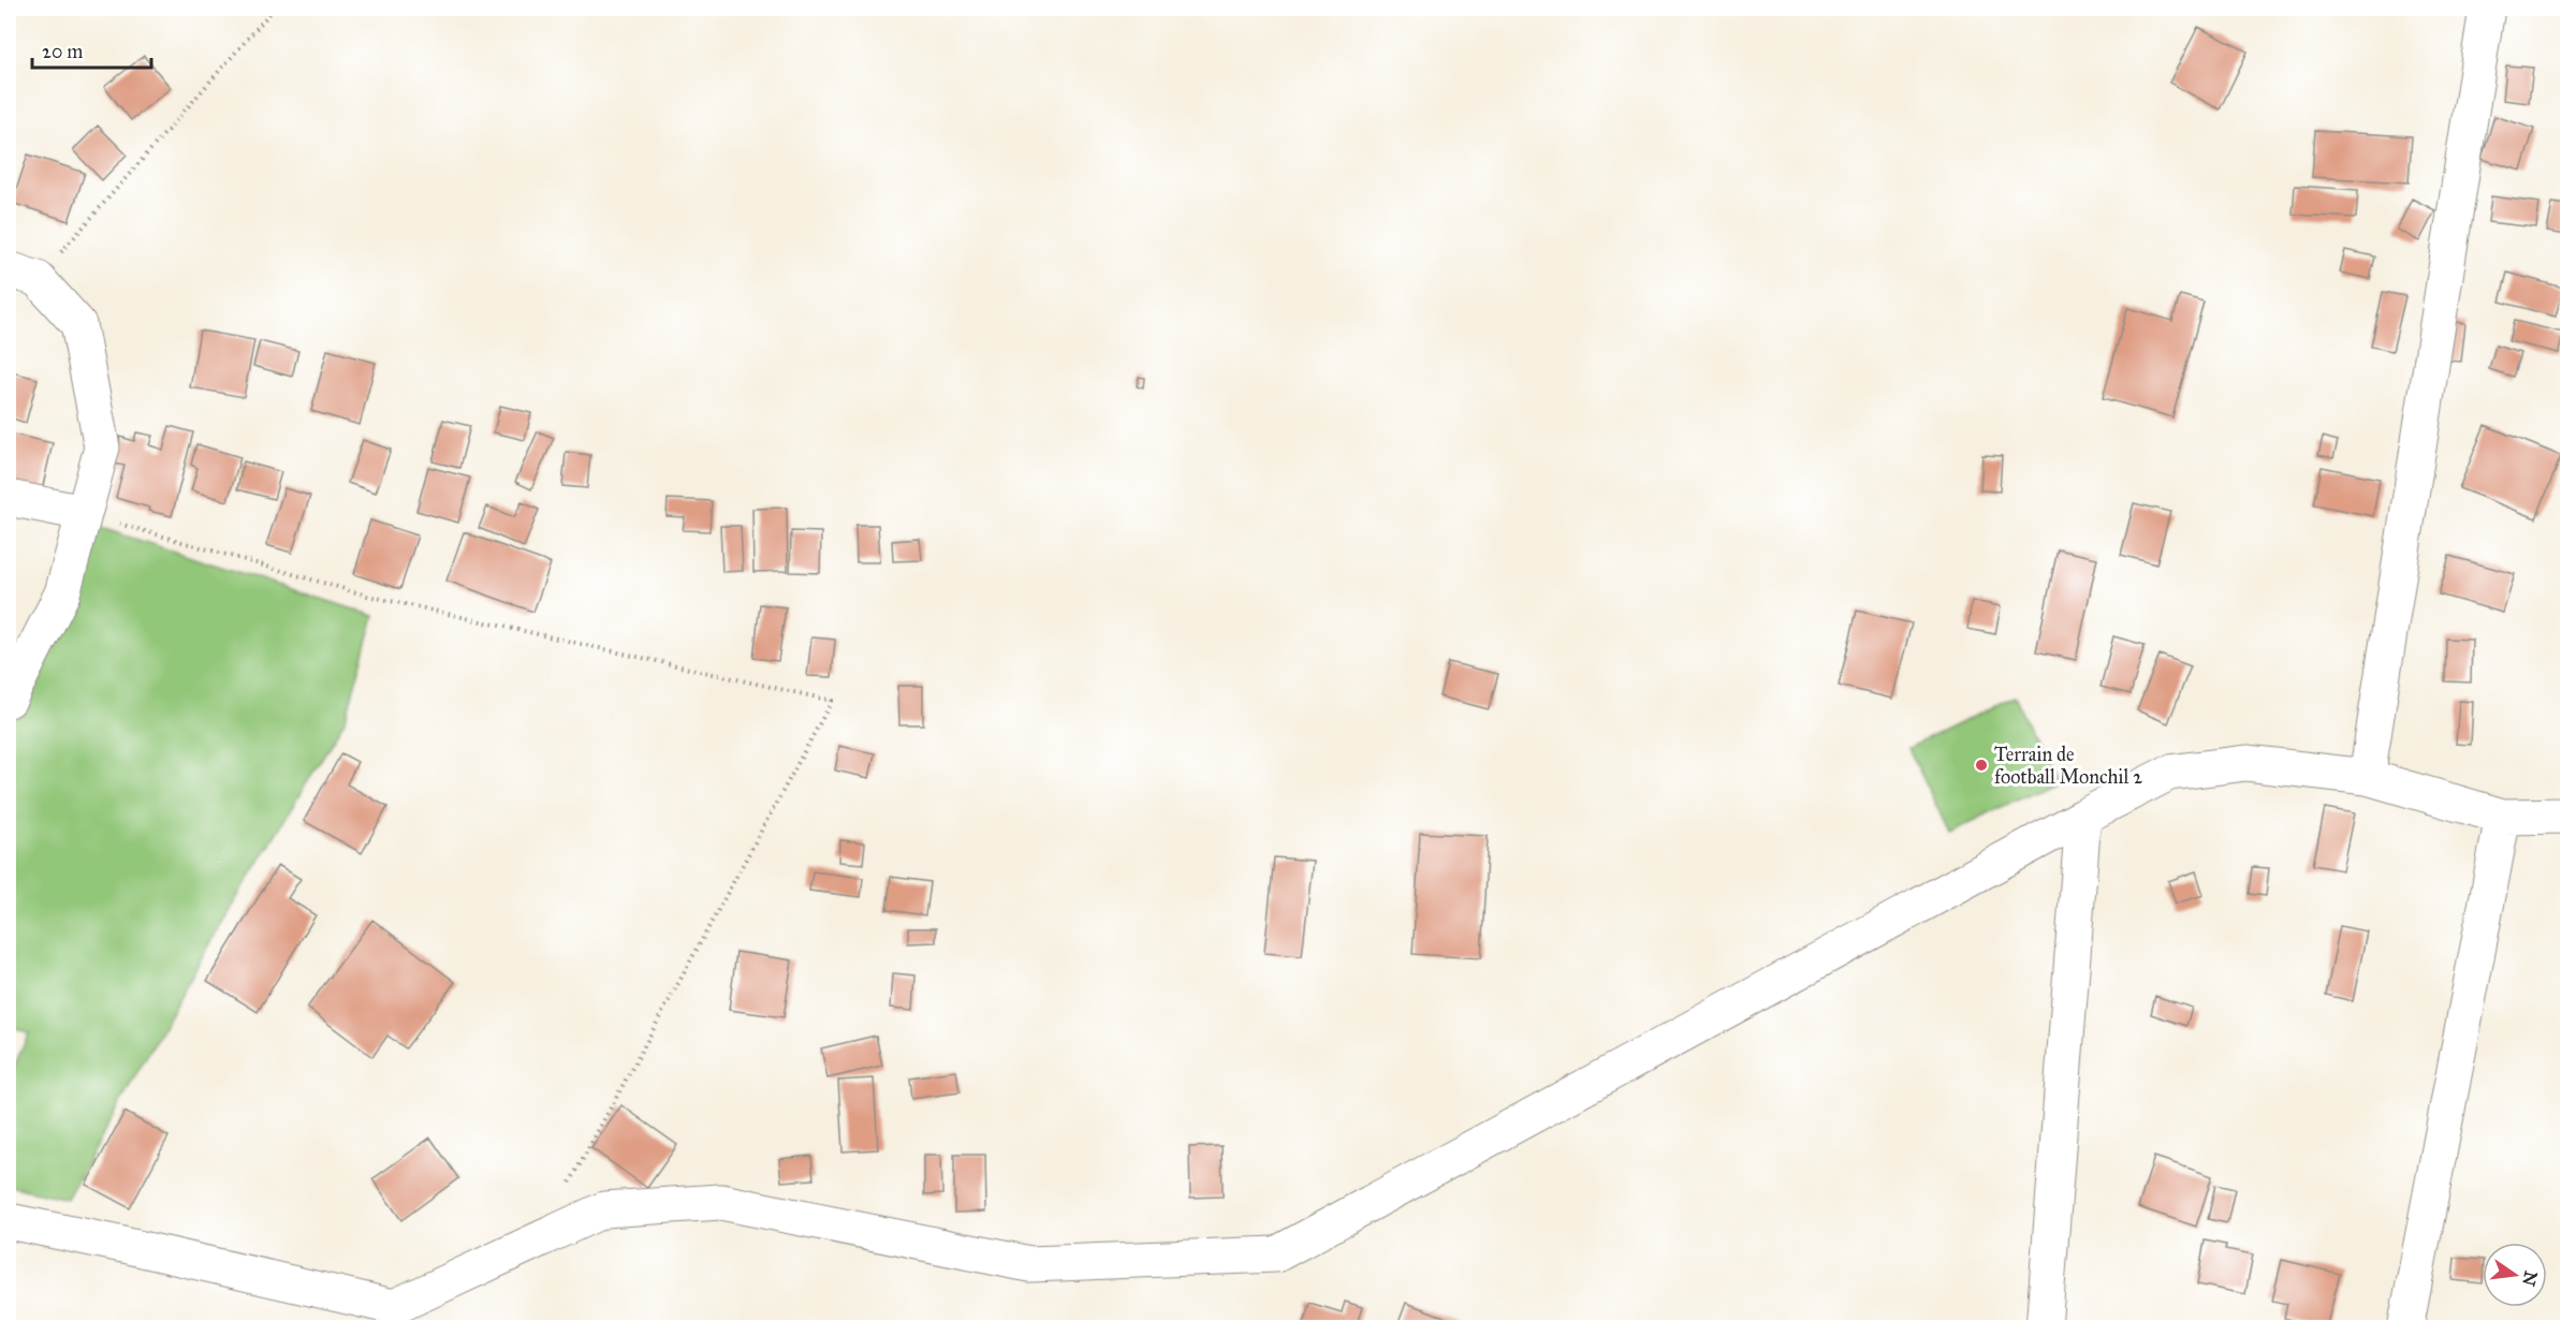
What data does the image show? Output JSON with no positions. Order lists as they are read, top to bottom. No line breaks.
{"places":["Terrain de football Monchil 2"],"scale_bar":"20 m","north":"right"}
